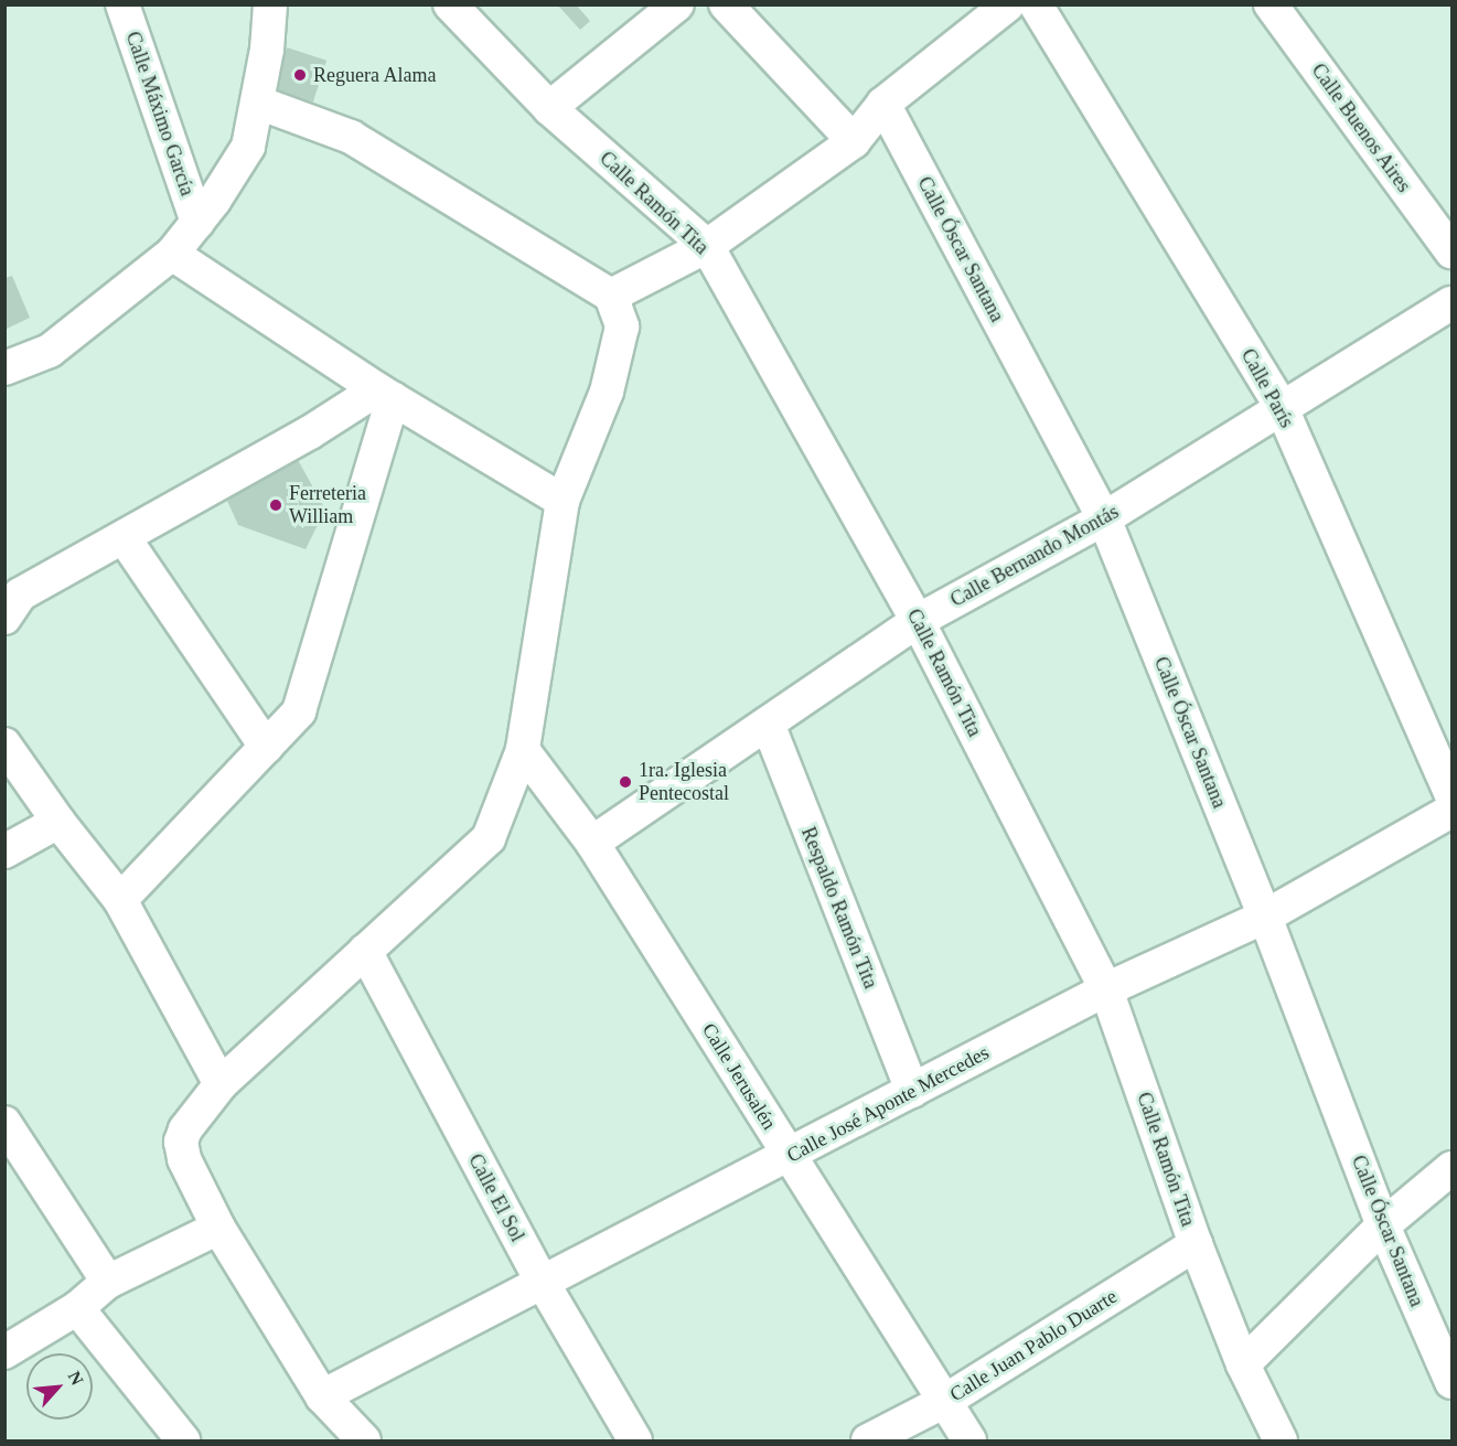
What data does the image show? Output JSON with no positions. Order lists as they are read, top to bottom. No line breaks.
{"streets":{"street":["Calle Máximo García","Calle Buenos Aires","Calle Ramón Tita","Calle Óscar Santana","Calle París","Calle Bernando Montás","Respaldo Ramón Tita","Calle Jerusalén","Calle José Aponte Mercedes","Calle El Sol","Calle Juan Pablo Duarte"]},"crossings":[["Calle Ramón Tita","Calle Bernando Montás"],["Calle Ramón Tita","Calle José Aponte Mercedes"],["Calle Ramón Tita","Calle Juan Pablo Duarte"],["Calle Óscar Santana","Calle Bernando Montás"],["Calle Óscar Santana","Calle José Aponte Mercedes"],["Calle París","Calle Bernando Montás"],["Calle Bernando Montás","Respaldo Ramón Tita"],["Calle Bernando Montás","Calle Jerusalén"],["Respaldo Ramón Tita","Calle José Aponte Mercedes"],["Calle Jerusalén","Calle José Aponte Mercedes"],["Calle Jerusalén","Calle Juan Pablo Duarte"],["Calle José Aponte Mercedes","Calle El Sol"]],"places":["Reguera Alama","Ferreteria William","1ra. Iglesia Pentecostal"],"north":"top right"}
